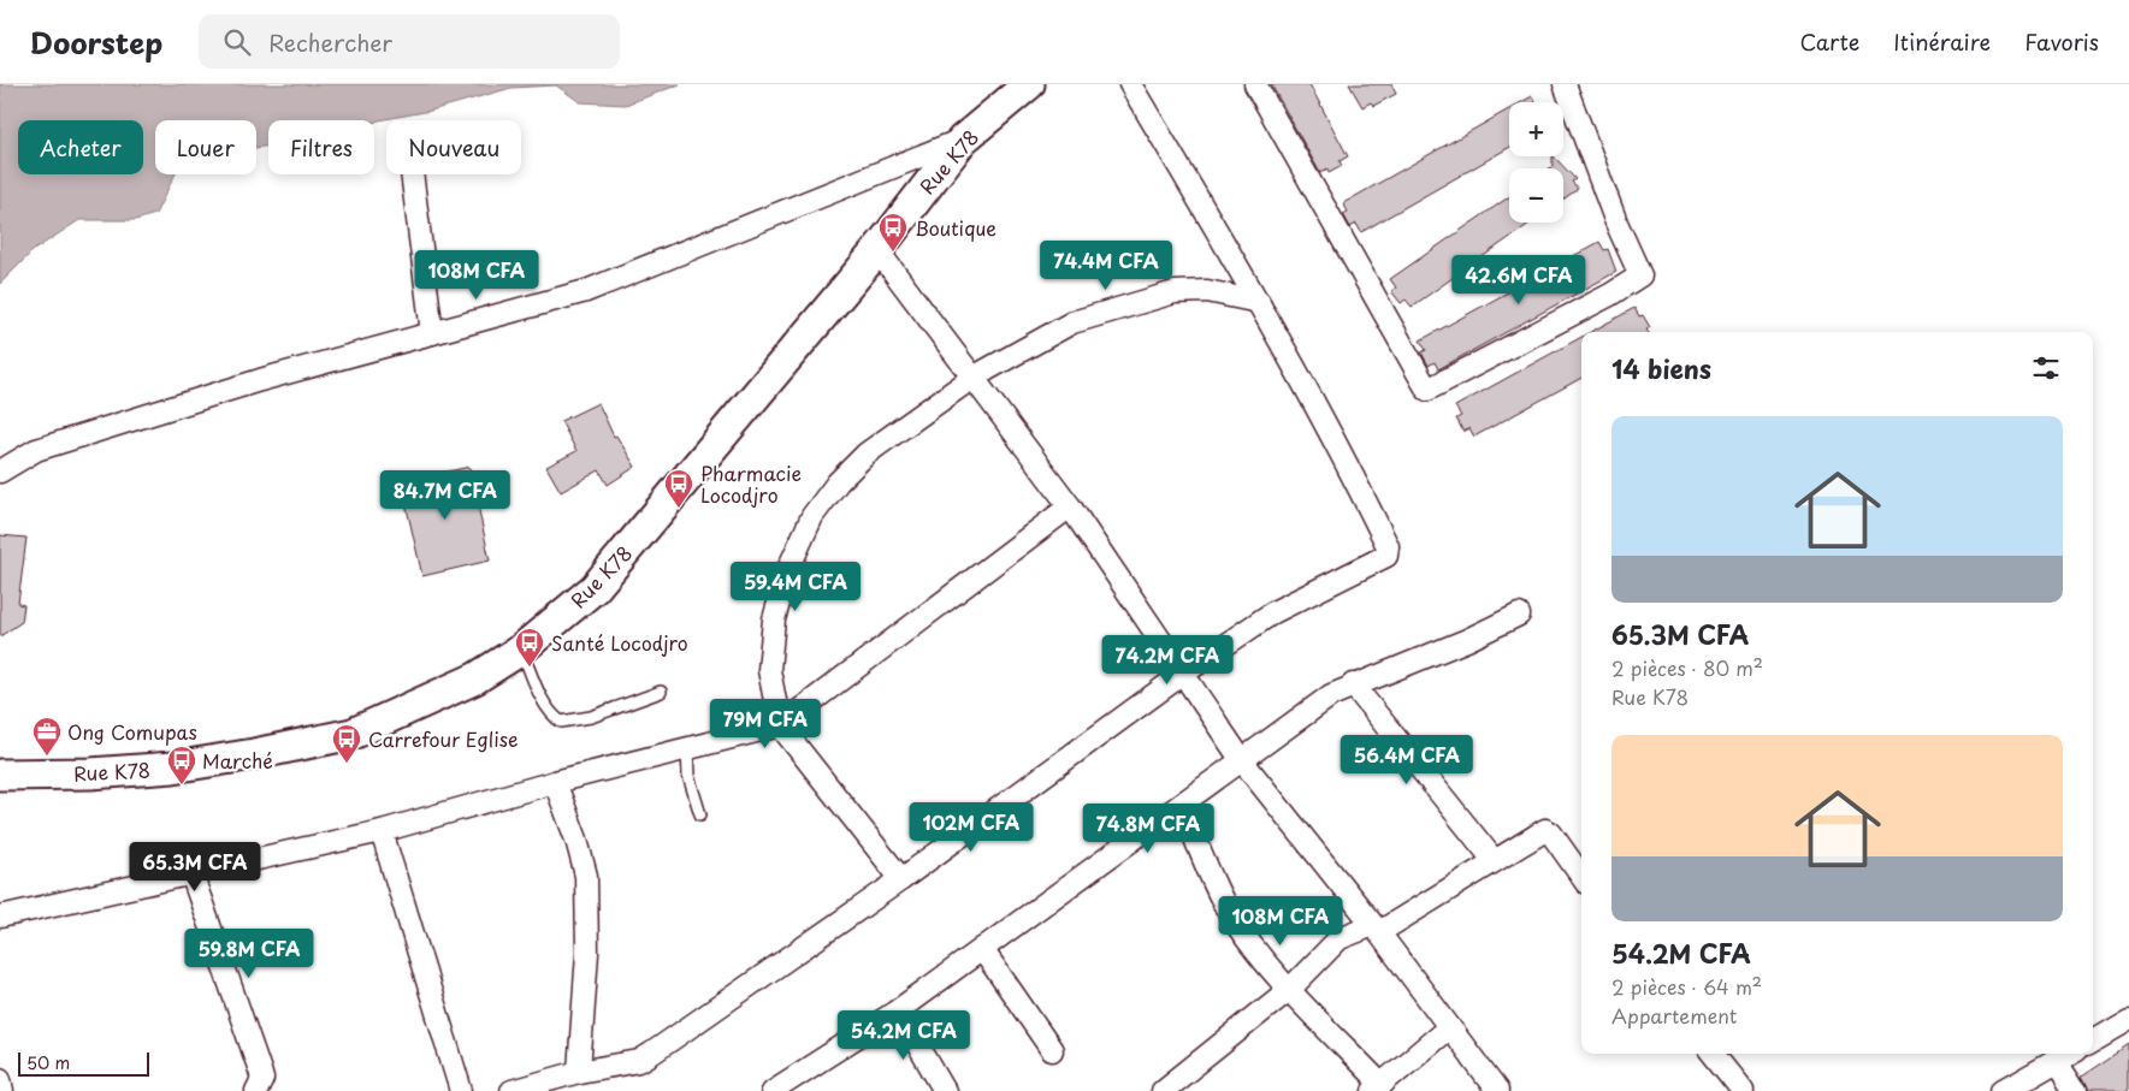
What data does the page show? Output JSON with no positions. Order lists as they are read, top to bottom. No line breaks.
{"streets":{"street":["Rue K78"]},"places":{"bus stop":["Boutique","Pharmacie Locodjro","Santé Locodjro","Carrefour Eglise","Marché"],"office":["Ong Comupas"]},"scale_bar":"50 m","page":{"header":"Doorstep","search":"Rechercher","nav":["Carte","Itinéraire","Favoris"],"map_buttons":["+","−"],"chip":["Acheter","Louer","Filtres","Nouveau"],"price":["74.4M CFA","108M CFA","42.6M CFA","84.7M CFA","59.4M CFA","74.2M CFA","79M CFA","56.4M CFA","102M CFA","74.8M CFA","65.3M CFA","108M CFA","59.8M CFA","54.2M CFA"],"heading":"14 biens","list":[{"name":"65.3M CFA","note":"2 pièces · 80 m² · Rue K78"},{"name":"54.2M CFA","note":"2 pièces · 64 m² · Appartement"}],"scale":"50 m"}}
